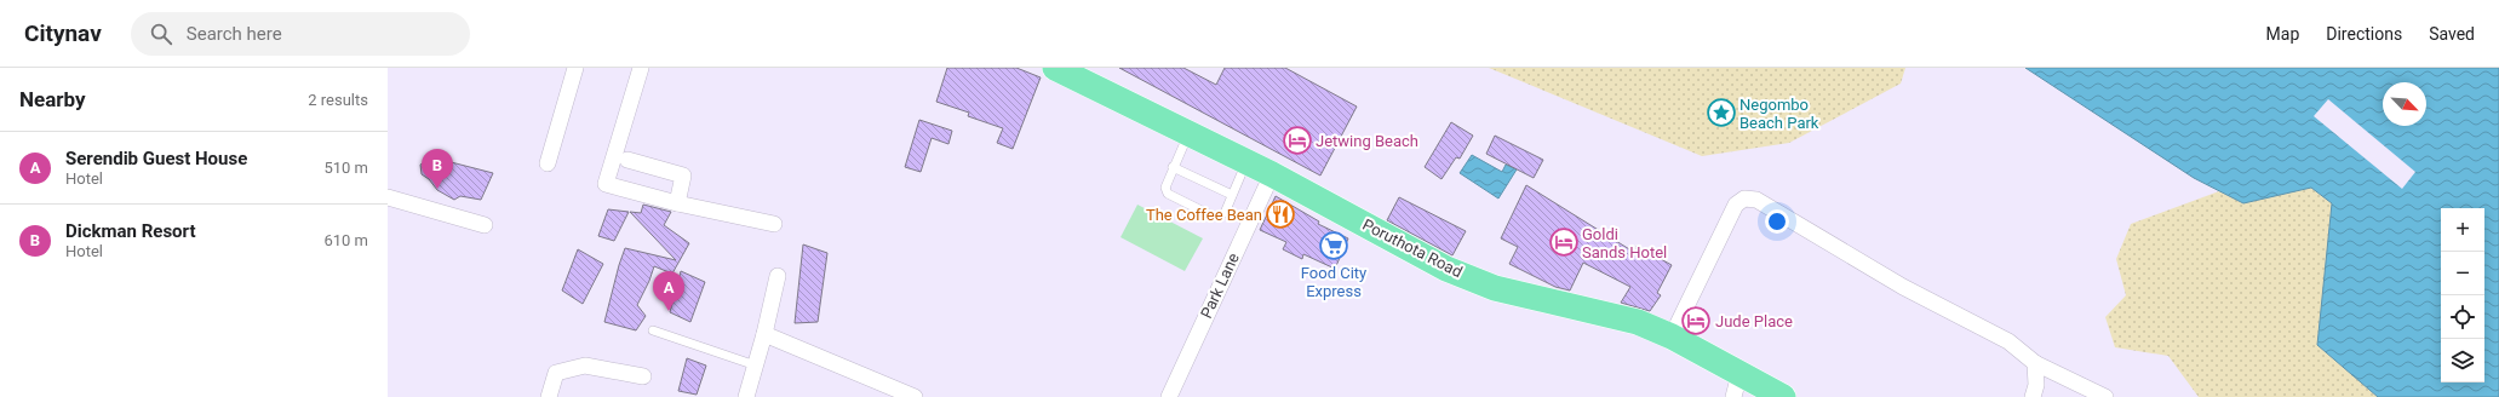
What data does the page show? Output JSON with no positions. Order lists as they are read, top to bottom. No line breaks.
{"streets":{"main road":["Poruthota Road"],"street":["Park Lane"]},"crossings":[["Poruthota Road","Park Lane"]],"places":{"place":["Negombo Beach Park"],"hotel":["Jetwing Beach","Goldi Sands Hotel","Jude Place"],"restaurant":["The Coffee Bean"],"supermarket":["Food City Express"]},"north":"bottom right","page":{"header":"Citynav","search":"Search here","nav":["Map","Directions","Saved"],"heading":["Nearby","2 results"],"list":[{"mark":"A","name":"Serendib Guest House","note":"Hotel","value":"510 m"},{"mark":"B","name":"Dickman Resort","note":"Hotel","value":"610 m"}],"pins":["B","A"],"map_buttons":["+","−"]}}
